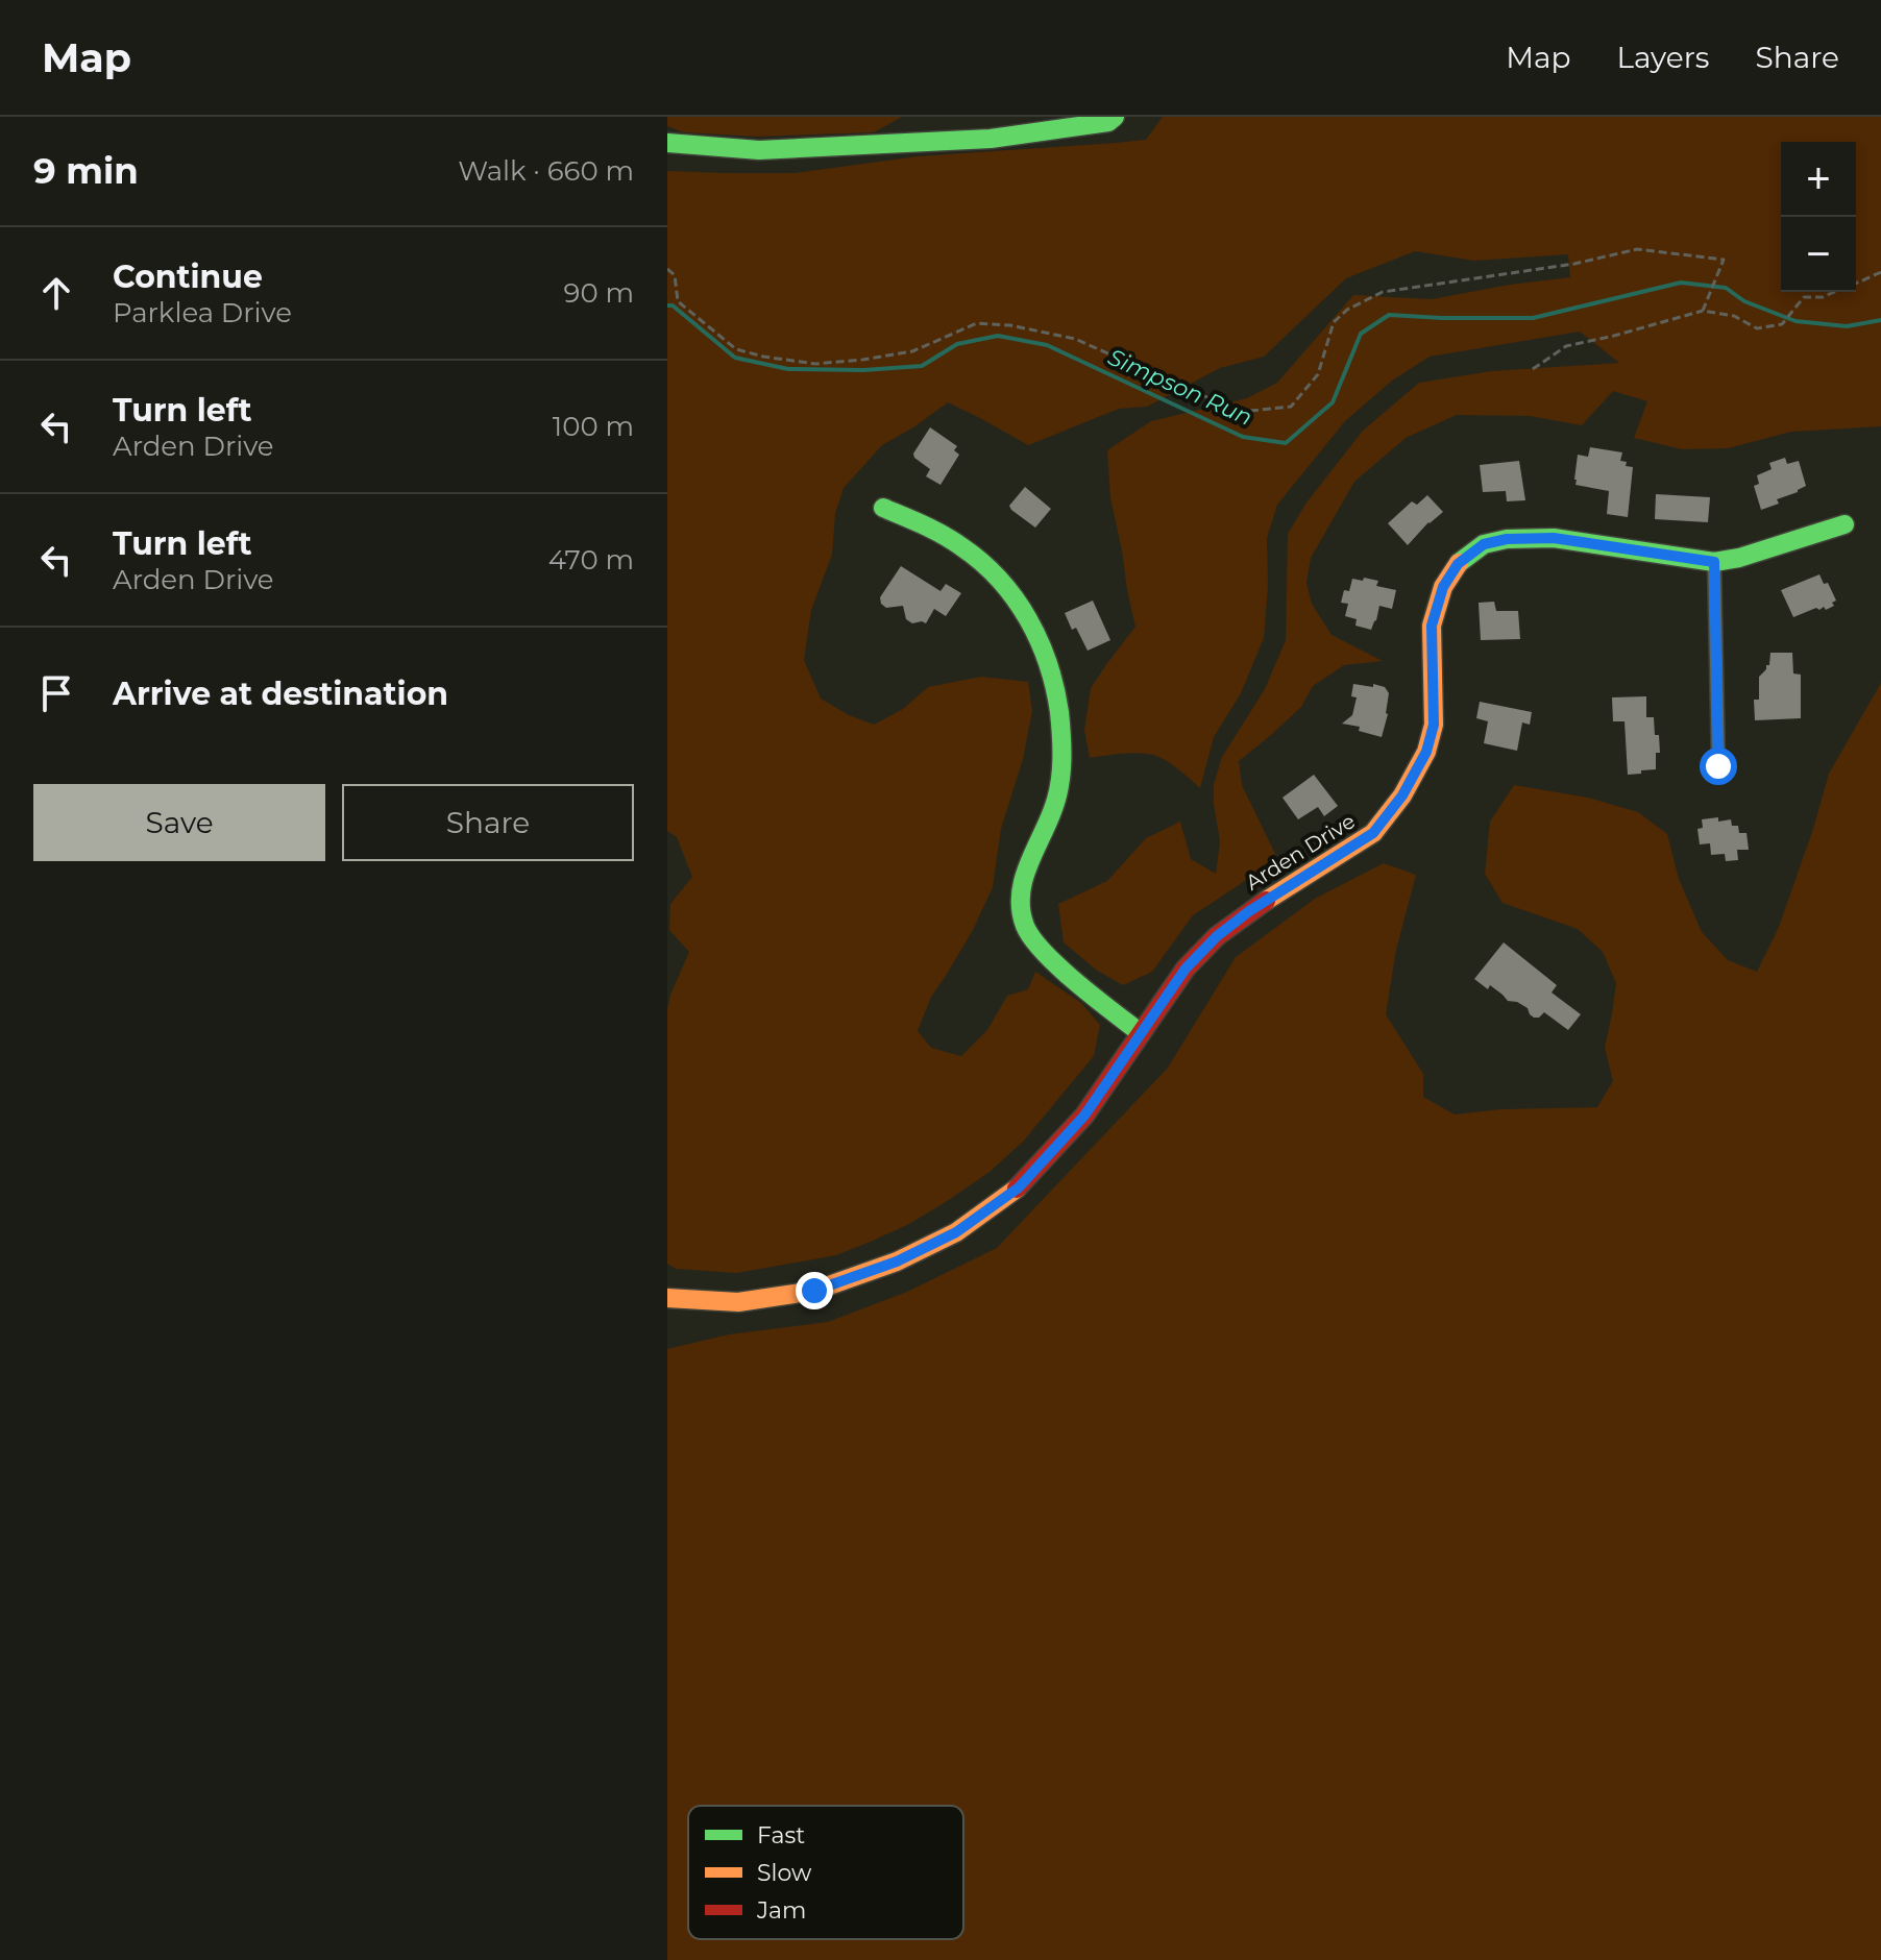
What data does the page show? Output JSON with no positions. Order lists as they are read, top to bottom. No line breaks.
{"streets":{"street":["Arden Drive"]},"water":["Simpson Run"],"legend":["Fast","Slow","Jam"],"page":{"header":"Map","nav":["Map","Layers","Share"],"heading":["9 min","Walk · 660 m"],"map_buttons":["+","−"],"list":[["Continue","Parklea Drive","90 m"],["Turn left","Arden Drive","100 m"],["Turn left","Arden Drive","470 m"],"Arrive at destination"],"buttons":["Save","Share"]}}
